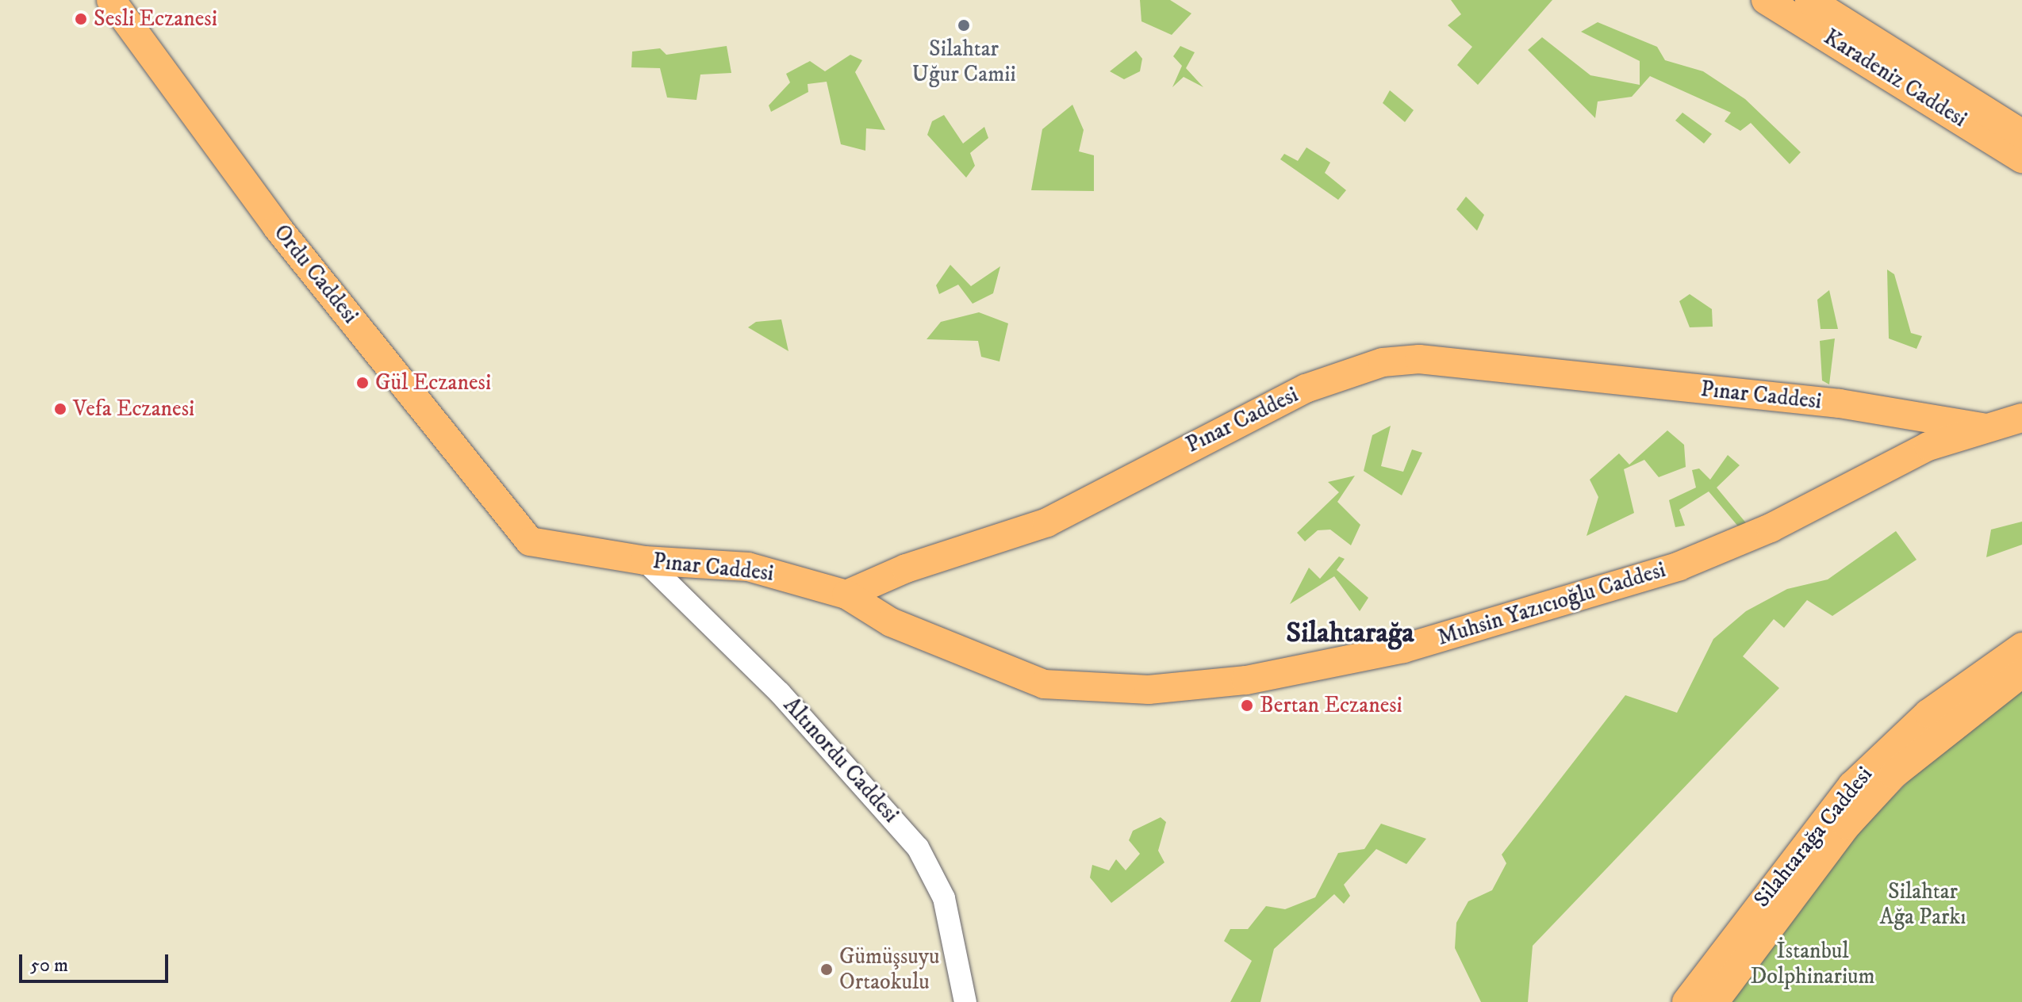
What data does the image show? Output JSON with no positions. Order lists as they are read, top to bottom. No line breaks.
{"streets":{"main road":["Karadeniz Caddesi","Ordu Caddesi","Pınar Caddesi","Muhsin Yazıcıoğlu Caddesi","Silahtarağa Caddesi"],"street":["Altınordu Caddesi"]},"crossings":[["Ordu Caddesi","Pınar Caddesi"],["Pınar Caddesi","Muhsin Yazıcıoğlu Caddesi"],["Pınar Caddesi","Altınordu Caddesi"]],"districts":["Silahtarağa"],"parks":["Silahtar Ağa Parkı","İstanbul Dolphinarium"],"places":["Sesli Eczanesi","Silahtar Uğur Camii","Gül Eczanesi","Vefa Eczanesi","Bertan Eczanesi","Gümüşsuyu Ortaokulu"],"scale_bar":"50 m"}
